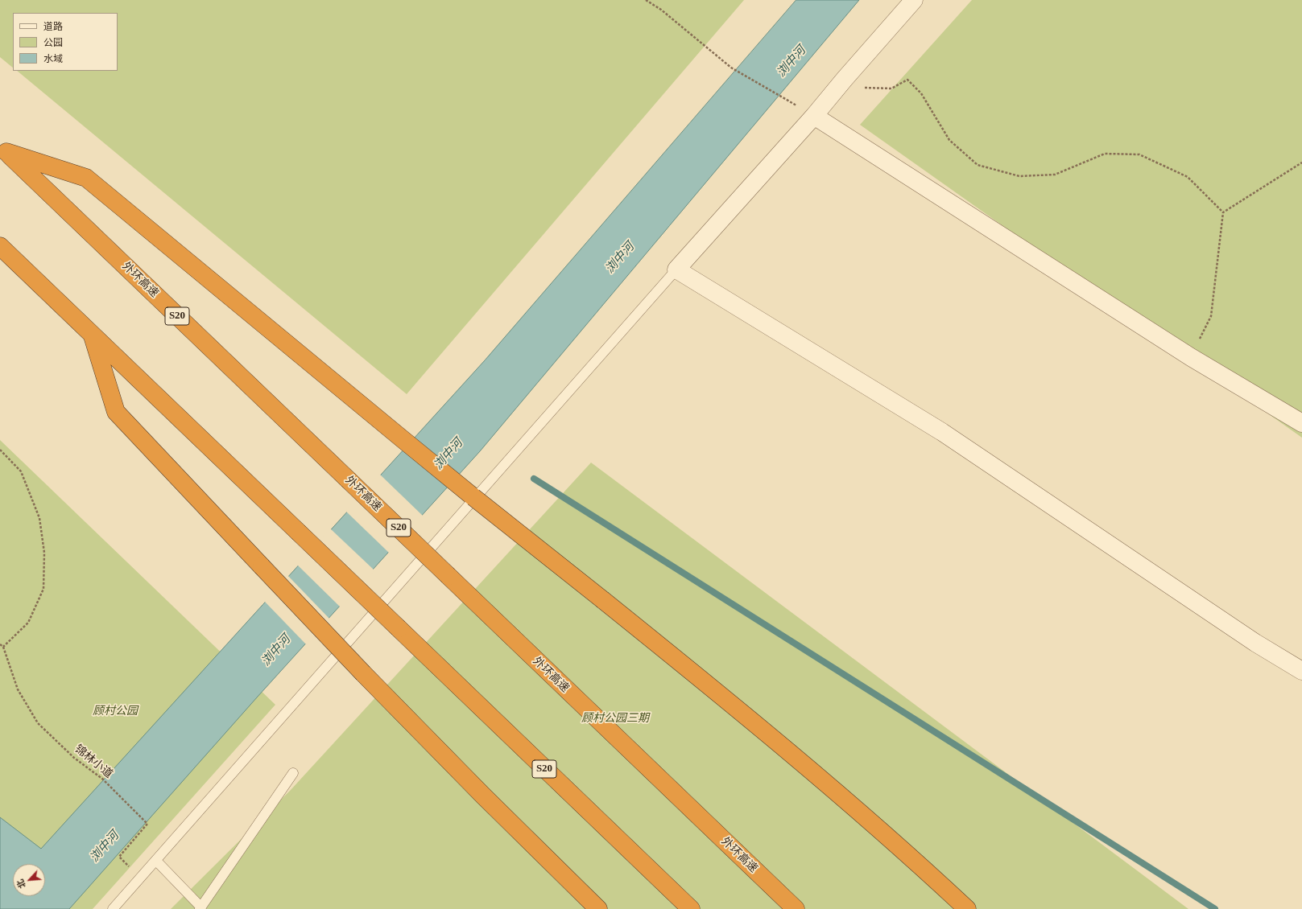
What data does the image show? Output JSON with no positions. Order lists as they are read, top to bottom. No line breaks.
{"streets":{"highway":["外环高速","S20"],"path":["锦林小道"]},"water":["浏中河"],"parks":["顾村公园","顾村公园三期"],"legend":["道路","公园","水域"],"north":"bottom left"}
